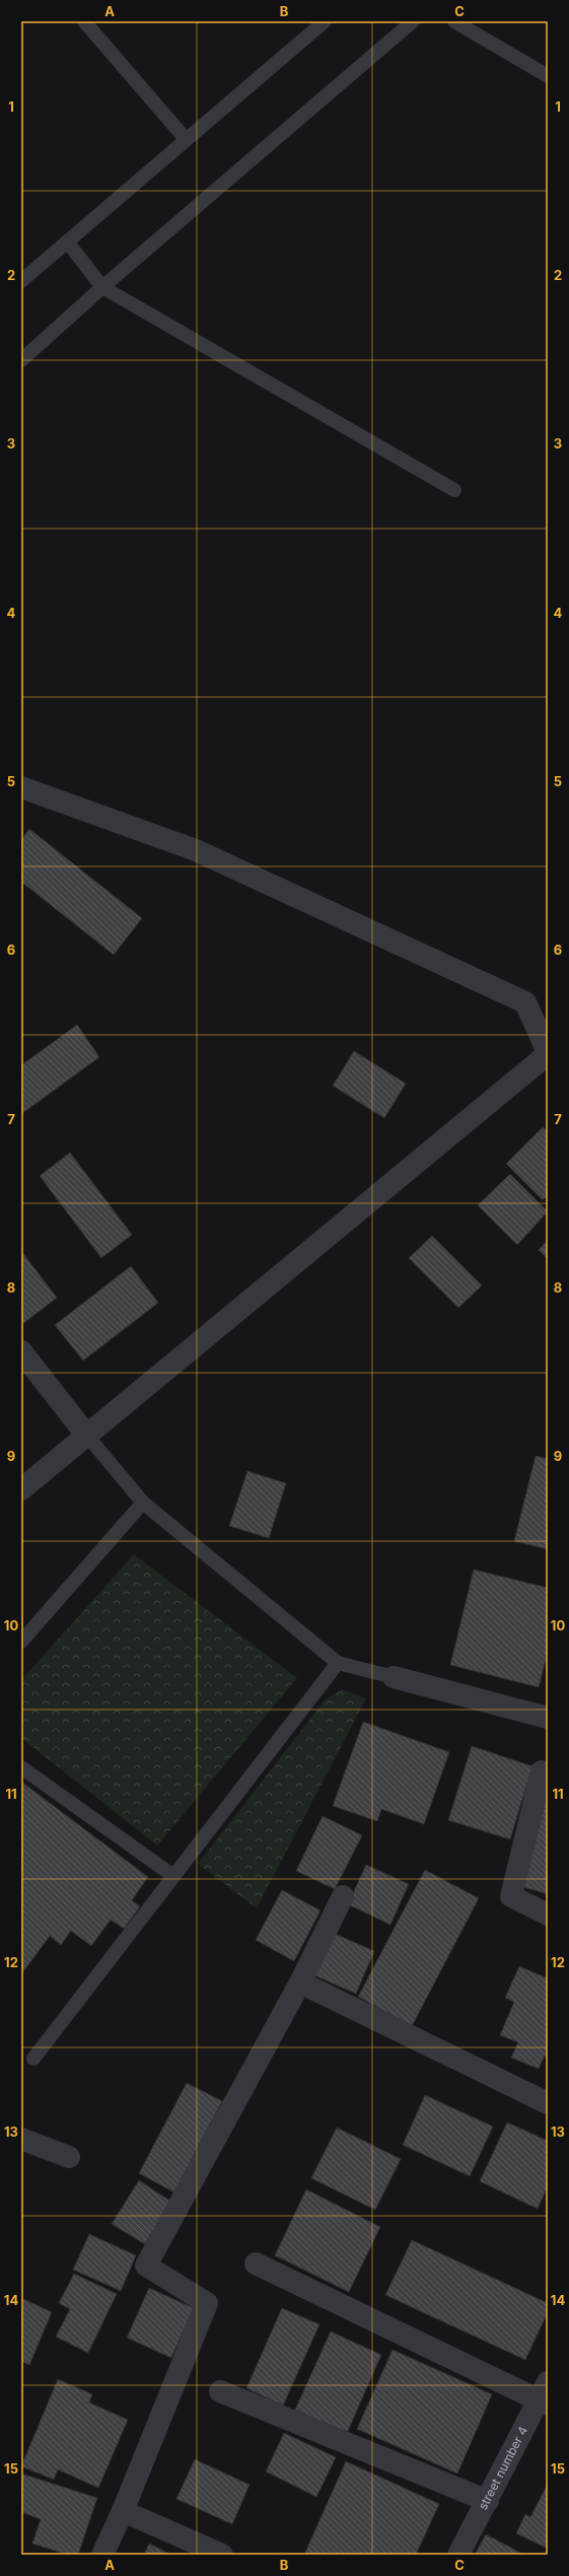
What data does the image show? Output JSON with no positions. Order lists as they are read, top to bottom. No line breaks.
{"streets":{"street":["street number 4"]},"grid":{"columns":["A","B","C"],"rows":["1","2","3","4","5","6","7","8","9","10","11","12","13","14","15"]}}
